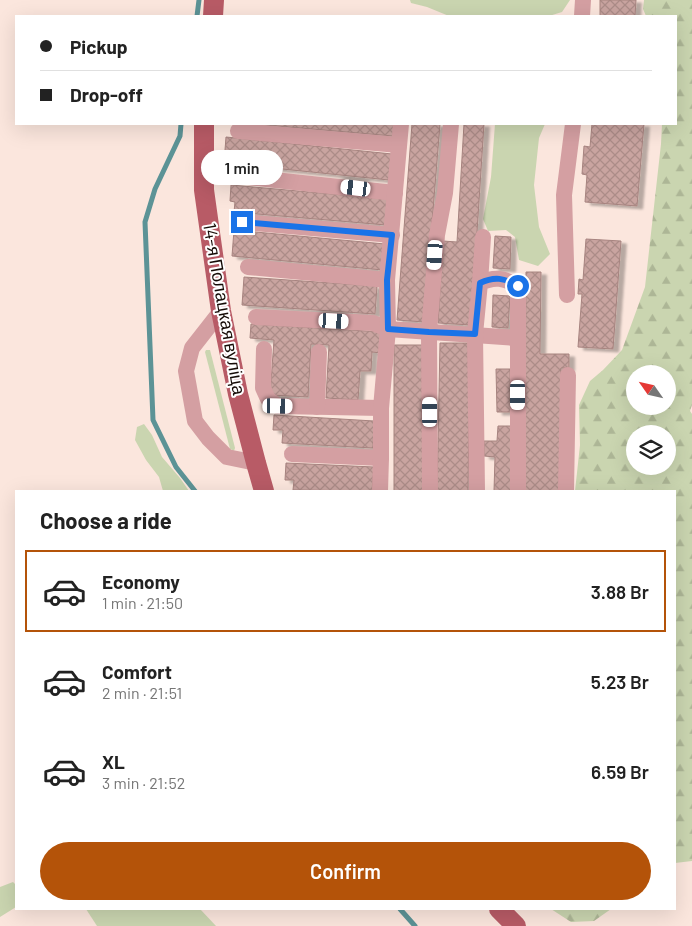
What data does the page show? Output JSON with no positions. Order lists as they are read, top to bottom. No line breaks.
{"streets":{"main road":["14-я Полацкая вуліца"]},"north":"top left","page":{"banner":["Pickup","Drop-off"],"bubble":"1 min","heading":"Choose a ride","list":[{"name":"Economy","note":"1 min · 21:50","value":"3.88 Br"},{"name":"Comfort","note":"2 min · 21:51","value":"5.23 Br"},{"name":"XL","note":"3 min · 21:52","value":"6.59 Br"}],"buttons":"Confirm"}}
